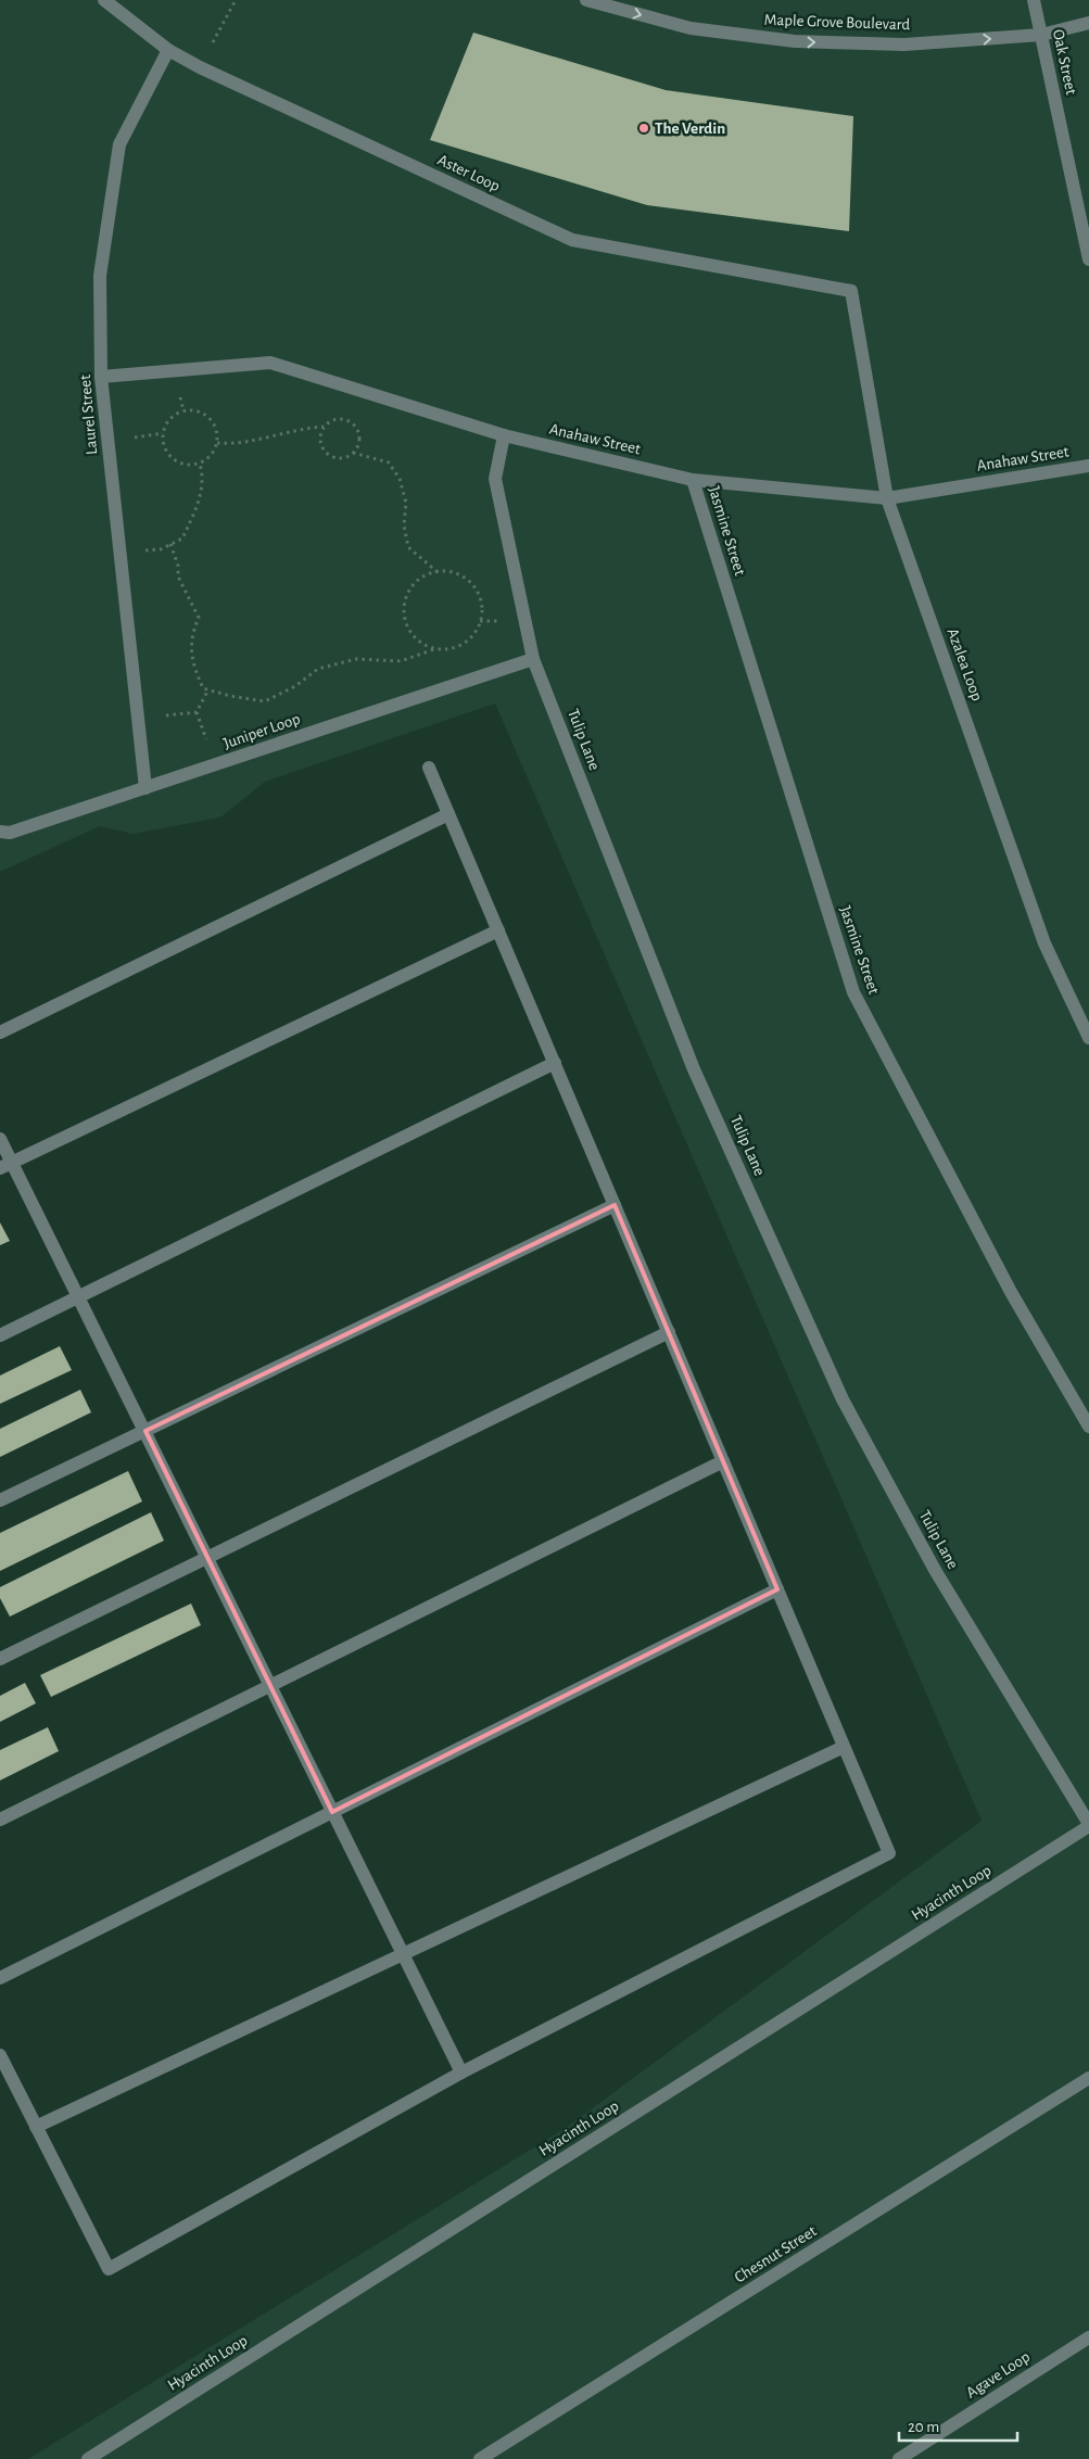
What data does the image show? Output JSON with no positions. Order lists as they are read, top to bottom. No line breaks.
{"streets":{"street":["Maple Grove Boulevard","Oak Street","Aster Loop","Laurel Street","Anahaw Street","Jasmine Street","Azalea Loop","Juniper Loop","Tulip Lane","Hyacinth Loop","Chesnut Street","Agave Loop"]},"crossings":[["Maple Grove Boulevard","Oak Street"],["Aster Loop","Laurel Street"],["Aster Loop","Azalea Loop"],["Laurel Street","Anahaw Street"],["Laurel Street","Juniper Loop"],["Anahaw Street","Jasmine Street"],["Anahaw Street","Azalea Loop"],["Anahaw Street","Tulip Lane"],["Juniper Loop","Tulip Lane"],["Tulip Lane","Hyacinth Loop"]],"one_way":["Maple Grove Boulevard"],"places":["The Verdin"],"scale_bar":"20 m"}
